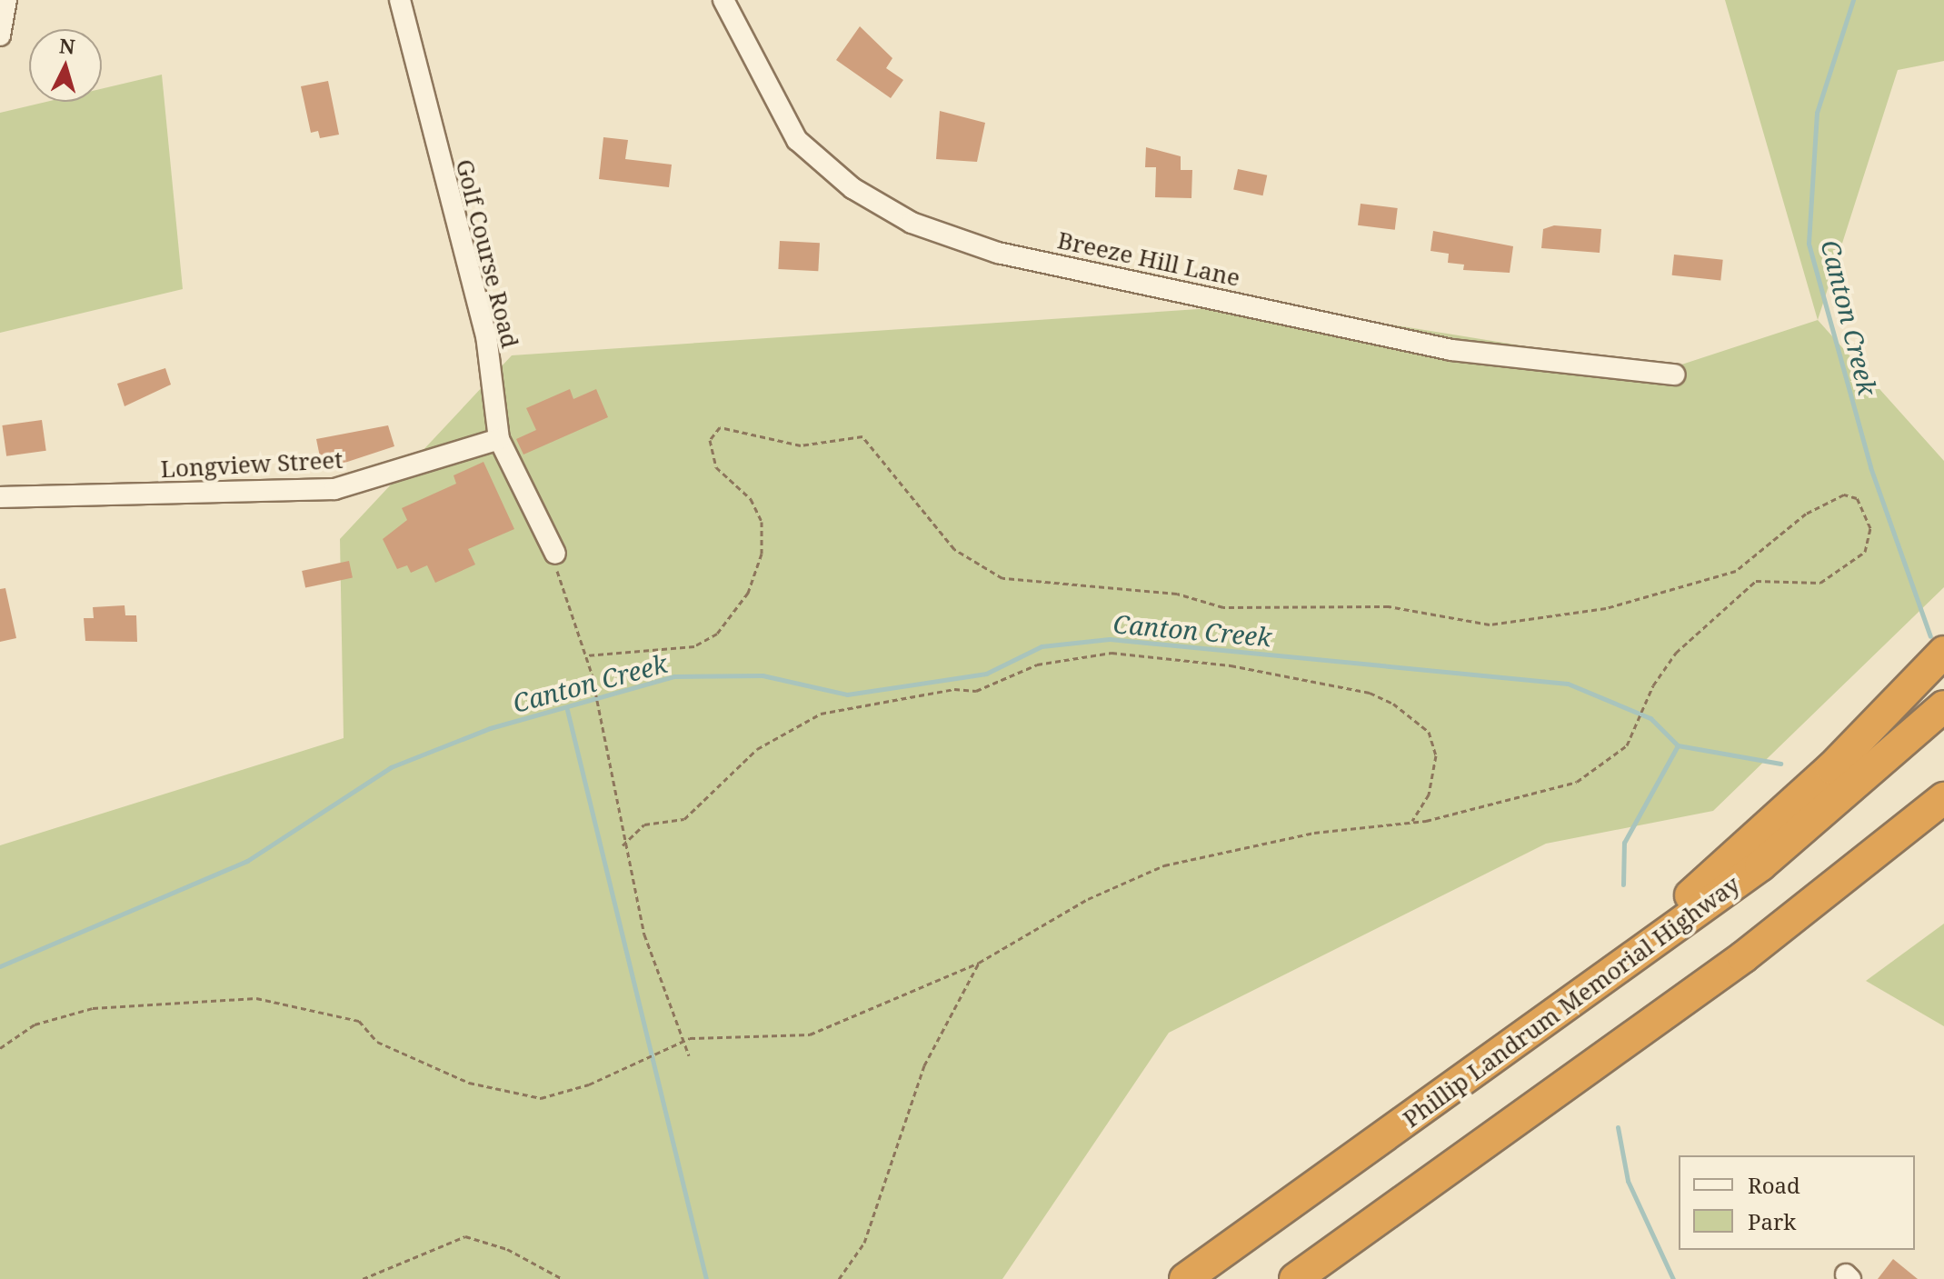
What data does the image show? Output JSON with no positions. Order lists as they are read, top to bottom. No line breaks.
{"streets":{"highway":["Phillip Landrum Memorial Highway"],"street":["Golf Course Road","Breeze Hill Lane","Longview Street"]},"crossings":[["Golf Course Road","Longview Street"]],"water":["Canton Creek"],"legend":["Road","Park"],"north":"top"}
